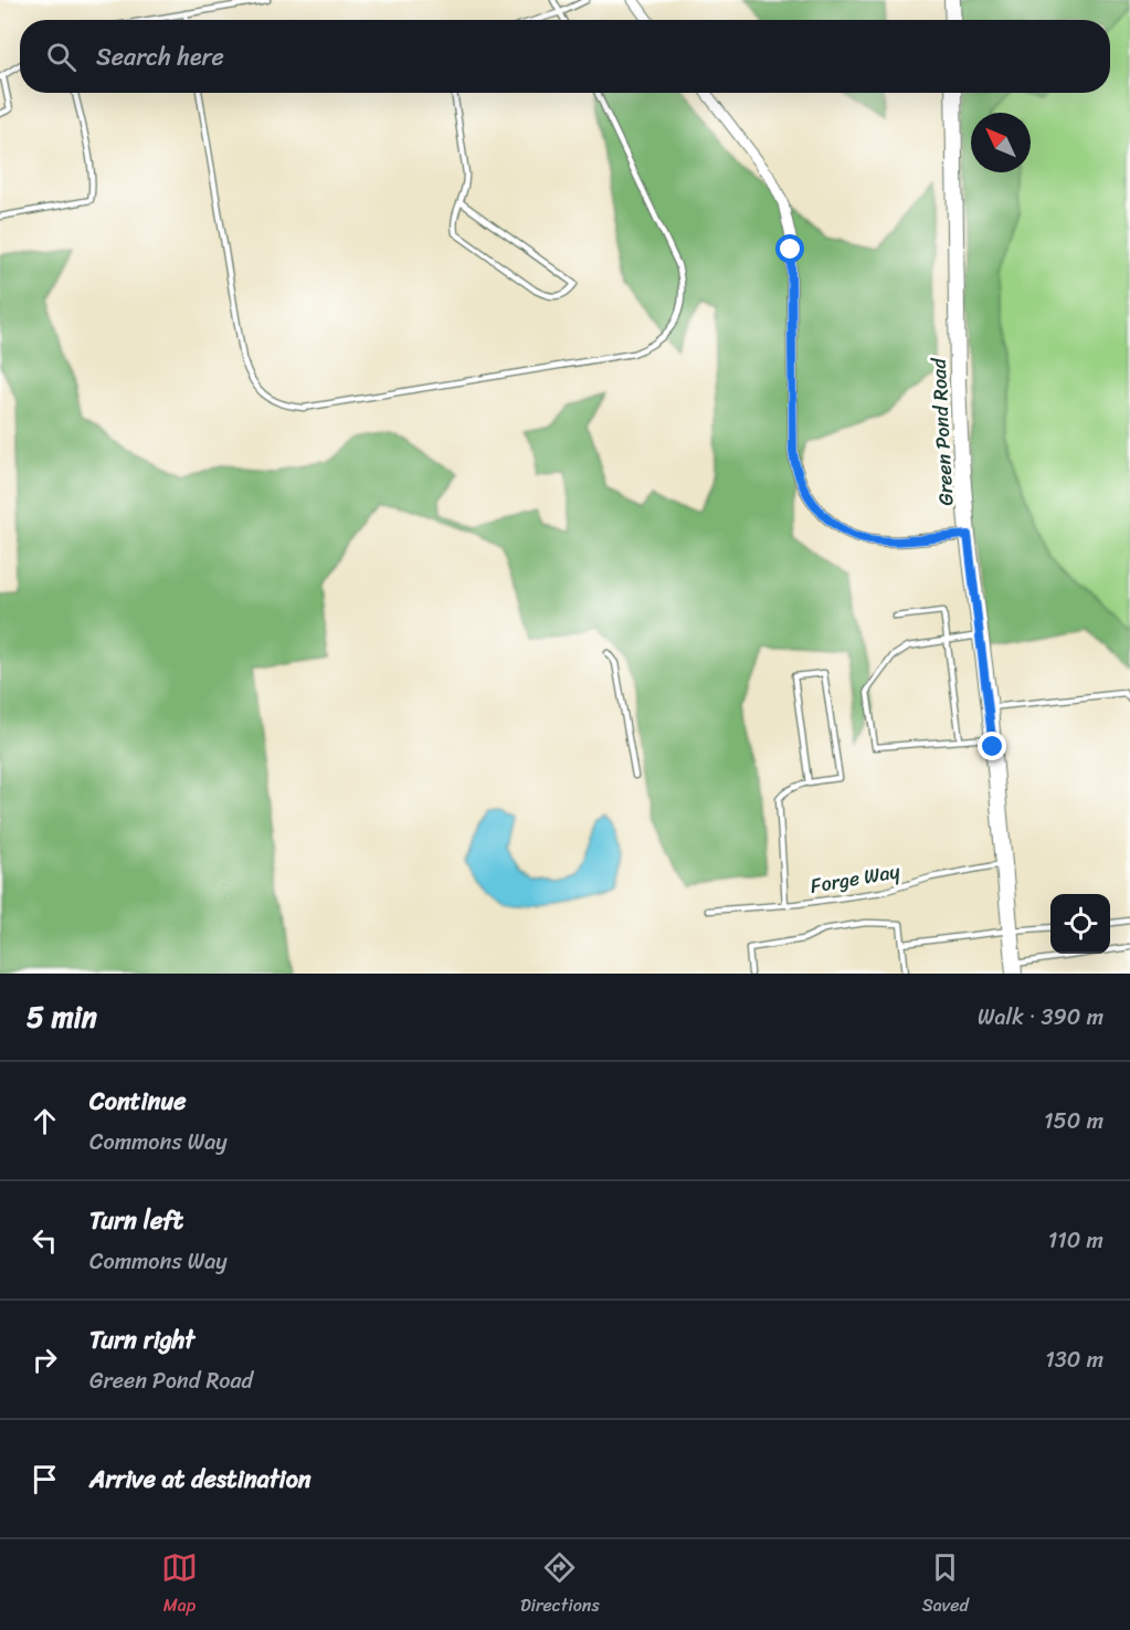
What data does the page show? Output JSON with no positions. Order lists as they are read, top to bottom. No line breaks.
{"streets":{"main road":["Green Pond Road"],"lane":["Forge Way"]},"crossings":[["Green Pond Road","Forge Way"]],"north":"top left","page":{"search":"Search here","heading":["5 min","Walk · 390 m"],"list":[["Continue","Commons Way","150 m"],["Turn left","Commons Way","110 m"],["Turn right","Green Pond Road","130 m"],"Arrive at destination"],"nav":["Map","Directions","Saved"]}}
